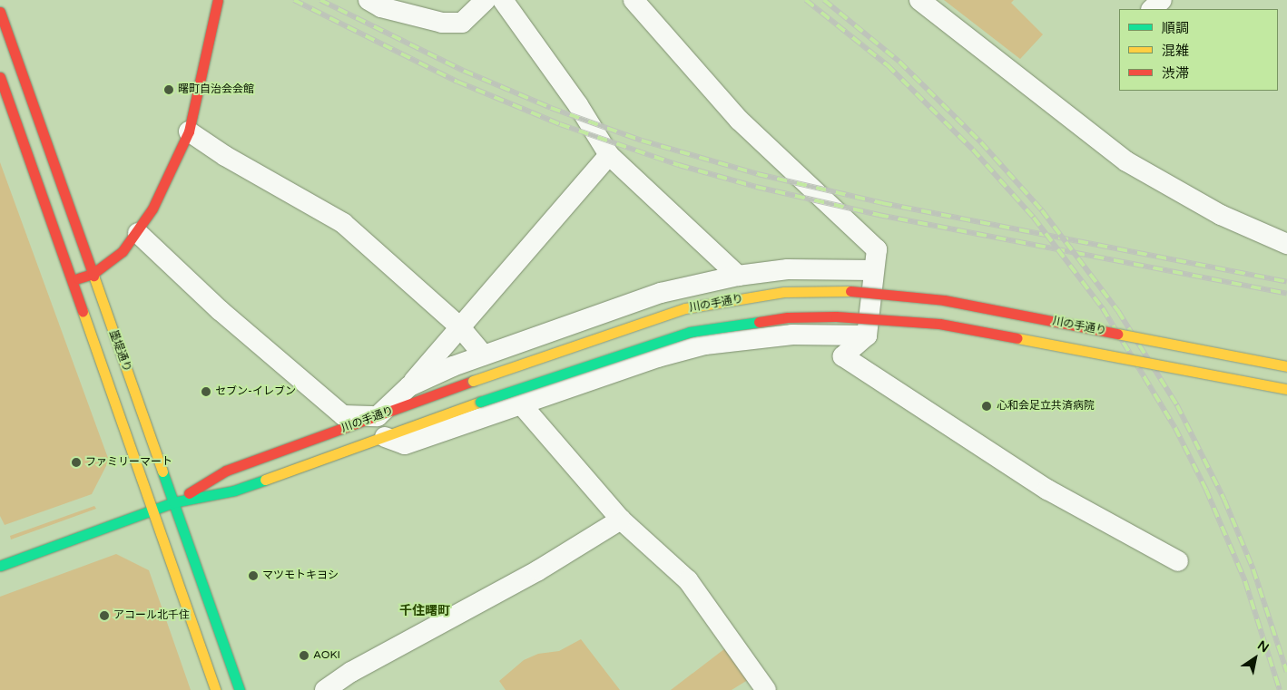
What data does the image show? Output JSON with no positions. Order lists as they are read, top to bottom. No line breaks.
{"streets":{"main road":["川の手通り","墨堤通り"]},"crossings":[["川の手通り","墨堤通り"]],"districts":["千住曙町"],"places":["曙町自治会会館","セブン-イレブン","心和会足立共済病院","ファミリーマート","マツモトキヨシ","アコール北千住","AOKI"],"legend":["順調","混雑","渋滞"],"north":"top right"}
